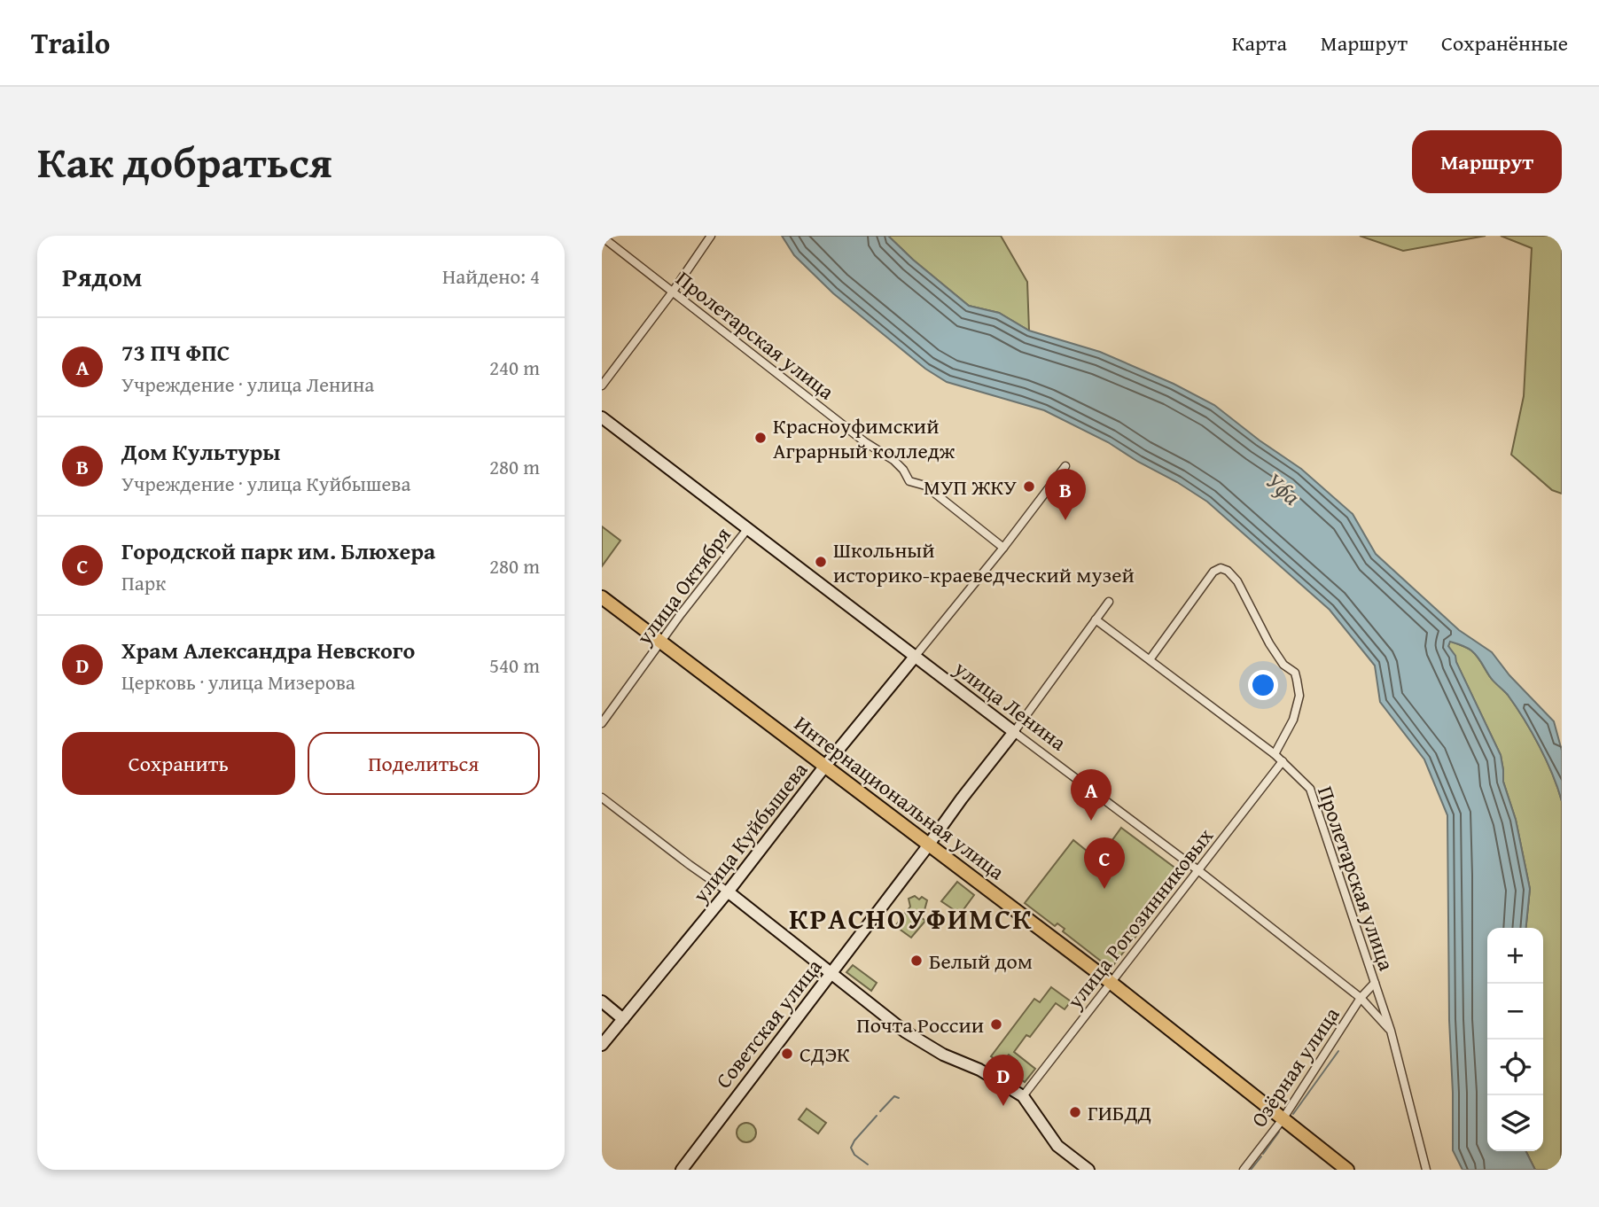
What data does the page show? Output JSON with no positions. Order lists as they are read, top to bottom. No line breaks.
{"streets":{"main road":["улица Ленина","Интернациональная улица","улица Куйбышева","Советская улица"],"street":["Пролетарская улица","улица Октября","улица Рогозинниковых","Озёрная улица"]},"crossings":[["Пролетарская улица","улица Ленина"],["Пролетарская улица","улица Куйбышева"],["Пролетарская улица","улица Рогозинниковых"],["Пролетарская улица","Советская улица"],["Пролетарская улица","Озёрная улица"],["улица Октября","улица Ленина"],["улица Октября","Интернациональная улица"],["улица Ленина","улица Куйбышева"],["улица Ленина","улица Рогозинниковых"],["улица Ленина","Советская улица"],["улица Ленина","Озёрная улица"],["Интернациональная улица","улица Куйбышева"],["Интернациональная улица","улица Рогозинниковых"],["Интернациональная улица","Советская улица"],["Интернациональная улица","Озёрная улица"]],"districts":["КРАСНОУФИМСК"],"water":["Уфа"],"places":["Красноуфимский Аграрный колледж","МУП ЖКУ","Школьный историко-краеведческий музей","Белый дом","Почта России","СДЭК","ГИБДД"],"page":{"header":"Trailo","nav":["Карта","Маршрут","Сохранённые"],"title":"Как добраться","buttons":["Маршрут",["Сохранить","Поделиться"]],"heading":["Рядом","Найдено: 4"],"list":[{"mark":"A","name":"73 ПЧ ФПС","note":"Учреждение · улица Ленина","value":"240 m"},{"mark":"B","name":"Дом Культуры","note":"Учреждение · улица Куйбышева","value":"280 m"},{"mark":"C","name":"Городской парк им. Блюхера","note":"Парк","value":"280 m"},{"mark":"D","name":"Храм Александра Невского","note":"Церковь · улица Мизерова","value":"540 m"}],"pins":["B","A","C","D"],"map_buttons":["+","−"]}}
